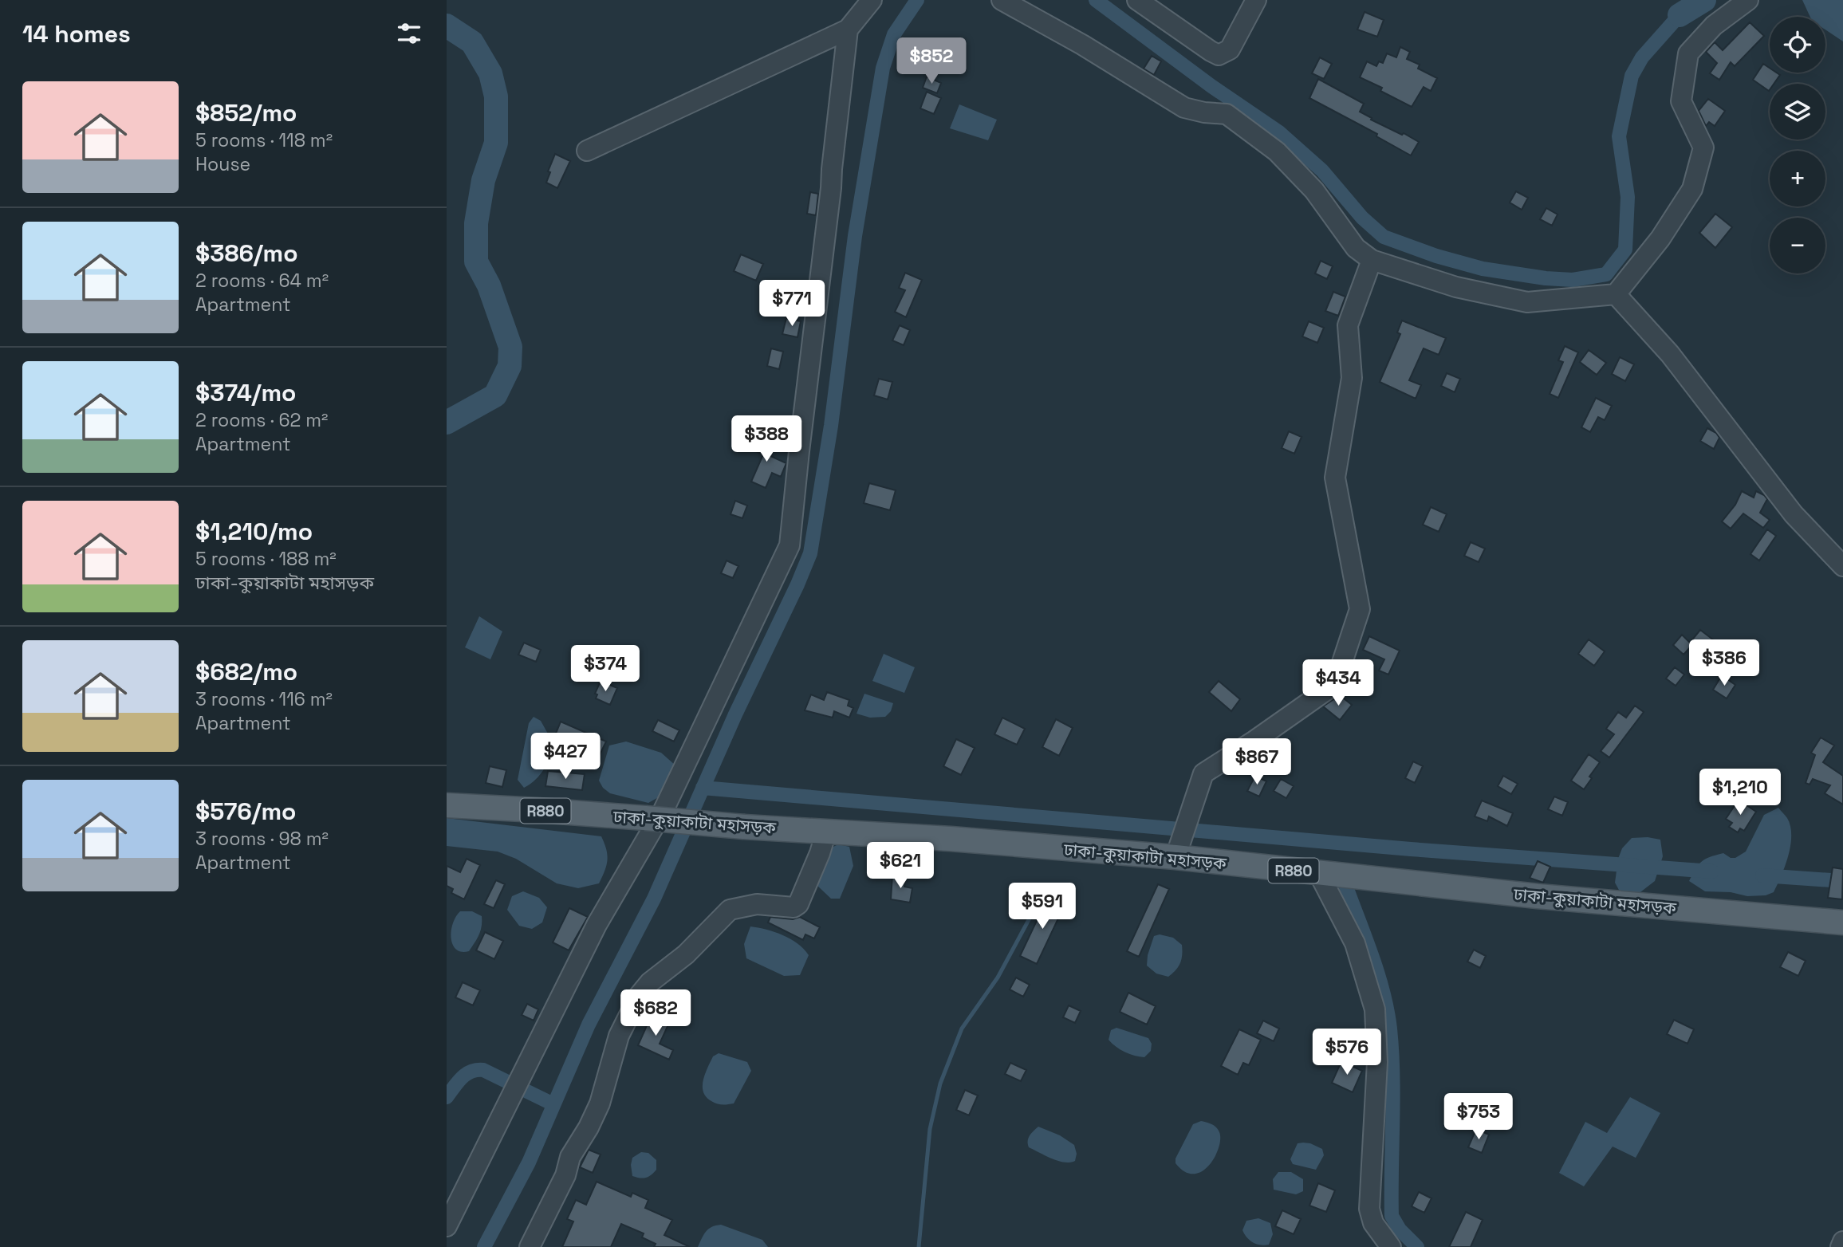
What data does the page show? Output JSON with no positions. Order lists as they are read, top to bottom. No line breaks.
{"streets":{"main road":["R880","ঢাকা-কুয়াকাটা মহাসড়ক"]},"page":{"heading":"14 homes","map_buttons":["+","−"],"price":["$852","$771","$388","$386","$374","$434","$427","$867","$1,210","$621","$591","$682","$576","$753"],"list":[{"name":"$852/mo","note":"5 rooms · 118 m² · House"},{"name":"$386/mo","note":"2 rooms · 64 m² · Apartment"},{"name":"$374/mo","note":"2 rooms · 62 m² · Apartment"},{"name":"$1,210/mo","note":"5 rooms · 188 m² · ঢাকা-কুয়াকাটা মহাসড়ক"},{"name":"$682/mo","note":"3 rooms · 116 m² · Apartment"},{"name":"$576/mo","note":"3 rooms · 98 m² · Apartment"}]}}
